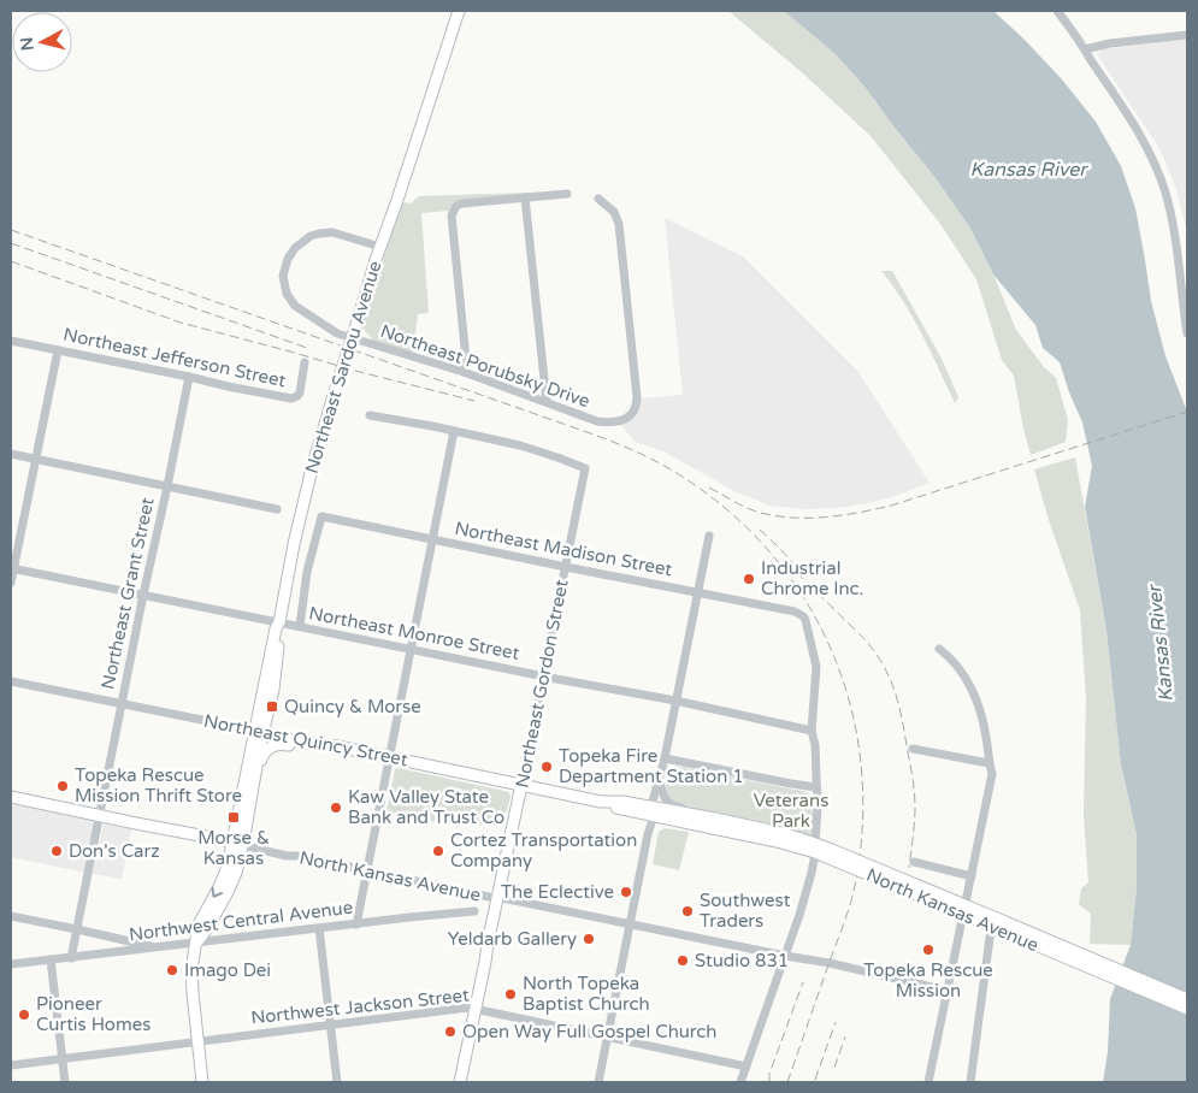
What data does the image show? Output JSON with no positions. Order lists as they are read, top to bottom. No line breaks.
{"streets":{"main road":["Northeast Sardou Avenue","Northeast Gordon Street","Northeast Quincy Street","North Kansas Avenue"],"street":["Northeast Jefferson Street","Northeast Porubsky Drive","Northeast Madison Street","Northeast Grant Street","Northeast Monroe Street","Northwest Central Avenue","Northwest Jackson Street"]},"crossings":[["Northeast Jefferson Street","Northeast Grant Street"],["Northeast Porubsky Drive","Northeast Sardou Avenue"],["Northeast Sardou Avenue","Northeast Monroe Street"],["Northeast Sardou Avenue","Northeast Quincy Street"],["Northeast Madison Street","Northeast Monroe Street"],["Northeast Madison Street","Northeast Gordon Street"],["Northeast Grant Street","Northeast Monroe Street"],["Northeast Grant Street","Northeast Quincy Street"],["Northeast Grant Street","North Kansas Avenue"],["Northeast Grant Street","Northwest Central Avenue"],["Northeast Monroe Street","Northeast Gordon Street"],["Northeast Gordon Street","Northeast Quincy Street"],["Northeast Gordon Street","North Kansas Avenue"],["Northeast Gordon Street","Northwest Jackson Street"],["Northeast Quincy Street","North Kansas Avenue"]],"water":["Kansas River"],"parks":["Veterans Park"],"places":{"other":["Industrial Chrome Inc.","Topeka Fire Department Station 1","Topeka Rescue Mission Thrift Store","Kaw Valley State Bank and Trust Co","Don's Carz","Cortez Transportation Company","The Eclective","Southwest Traders","Yeldarb Gallery","Topeka Rescue Mission","Studio 831","Imago Dei","North Topeka Baptist Church","Pioneer Curtis Homes","Open Way Full Gospel Church"],"transit":["Quincy & Morse","Morse & Kansas"]},"north":"left"}
